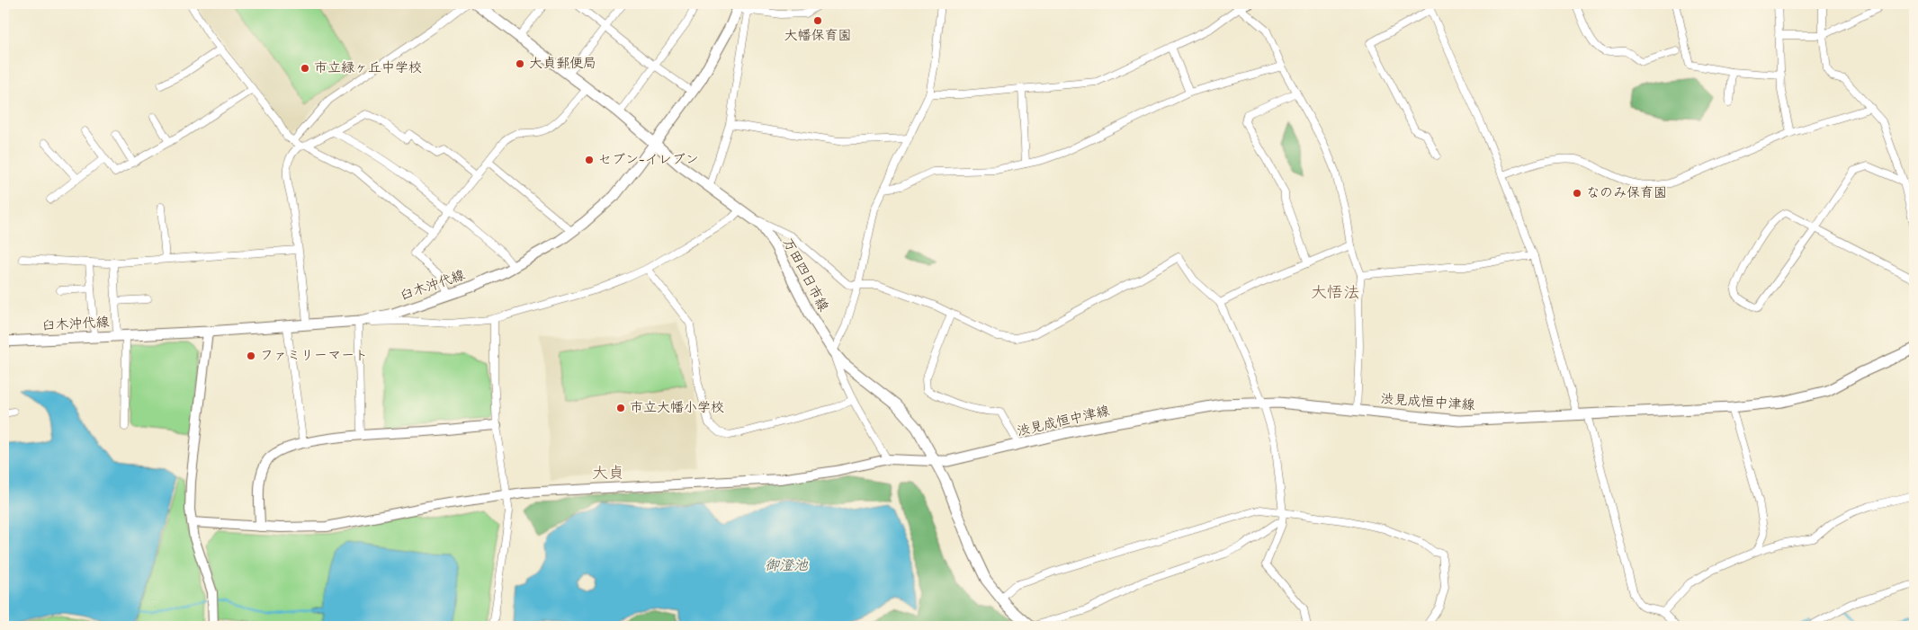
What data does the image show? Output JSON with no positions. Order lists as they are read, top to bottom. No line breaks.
{"streets":{"main road":["万田四日市線","臼木沖代線","渋見成恒中津線"]},"crossings":[["万田四日市線","臼木沖代線"],["万田四日市線","渋見成恒中津線"]],"districts":["大悟法","大貞"],"water":["御澄池"],"places":["大幡保育園","大貞郵便局","市立緑ヶ丘中学校","セブン-イレブン","なのみ保育園","ファミリーマート","市立大幡小学校"]}
